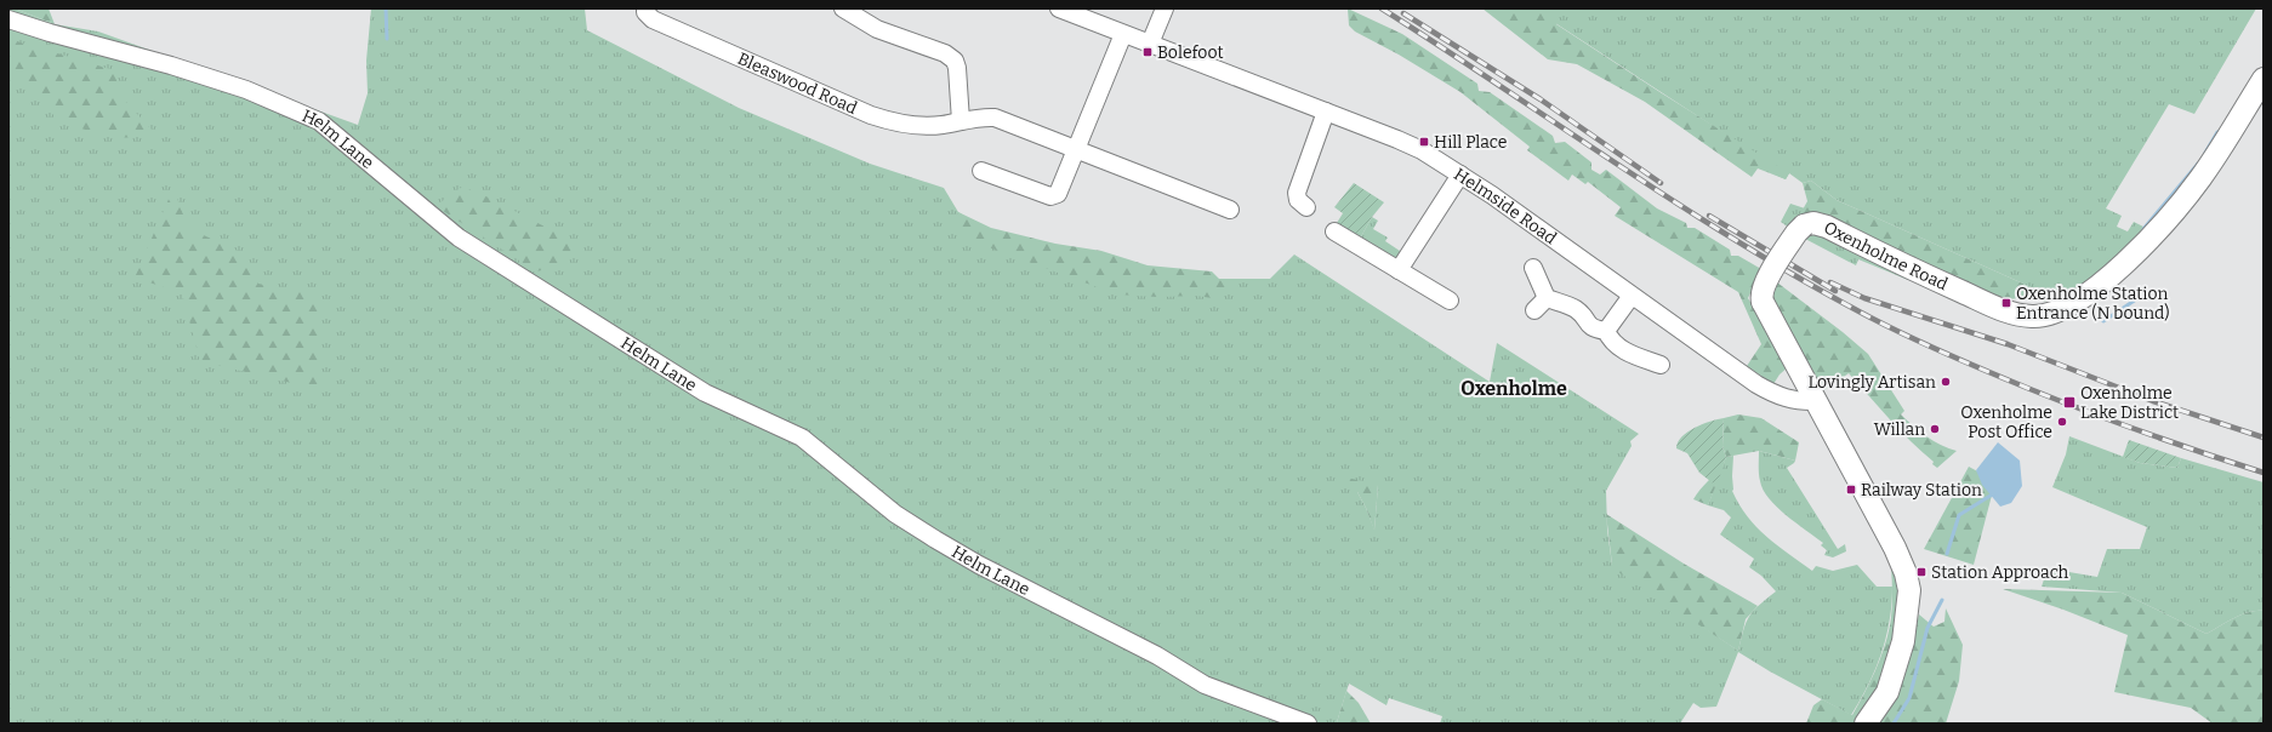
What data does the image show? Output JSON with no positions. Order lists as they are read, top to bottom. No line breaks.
{"streets":{"main road":["Oxenholme Road"],"street":["Bleaswood Road","Helm Lane","Helmside Road"]},"crossings":[["Helmside Road","Oxenholme Road"]],"districts":["Oxenholme"],"places":{"transit":["Bolefoot","Hill Place","Oxenholme Station Entrance (N bound)","Oxenholme Lake District","Railway Station","Station Approach"],"other":["Lovingly Artisan","Oxenholme Post Office","Willan"]}}
